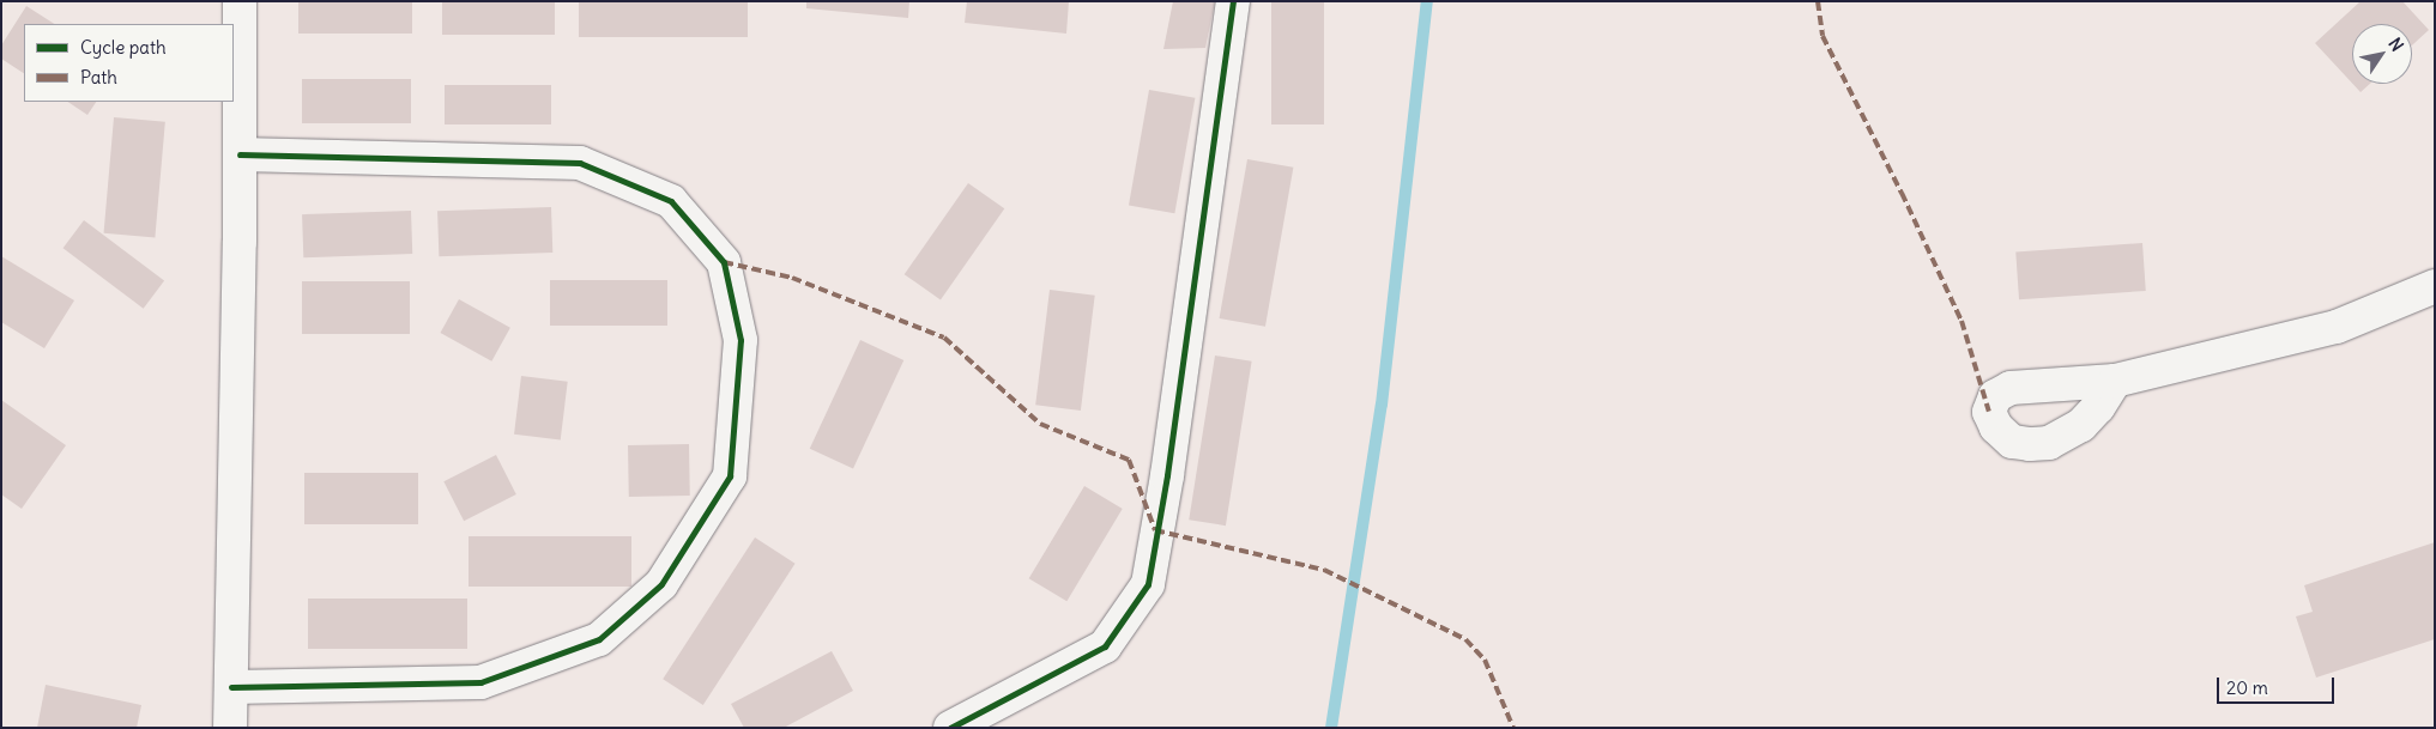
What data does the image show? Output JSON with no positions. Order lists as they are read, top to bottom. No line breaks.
{"legend":["Cycle path","Path"],"scale_bar":"20 m","north":"top right"}
